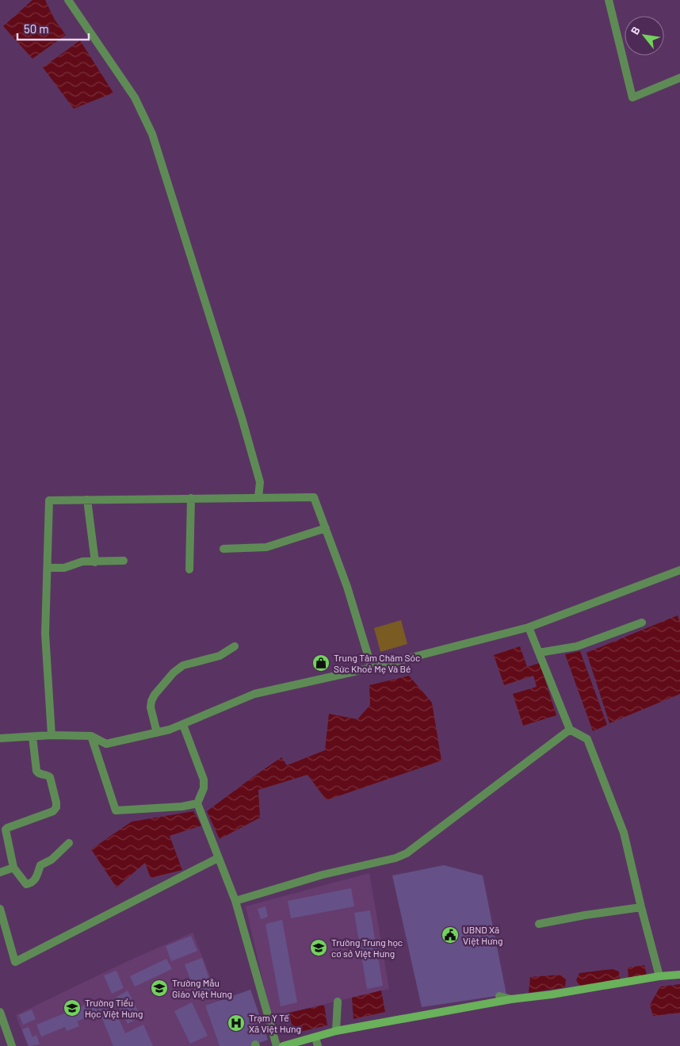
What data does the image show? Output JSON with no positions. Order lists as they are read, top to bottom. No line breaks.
{"places":{"shop":["Trung Tâm Chăm Sóc Sức Khoẻ Mẹ Và Bé"],"public building":["UBND Xã Việt Hưng"],"school or university":["Trường Trung học cơ sở Việt Hưng","Trường Mẫu Giáo Việt Hưng","Trường Tiểu Học Việt Hưng"],"hospital":["Trạm Y Tế Xã Việt Hưng"]},"scale_bar":"50 m","north":"top left"}
